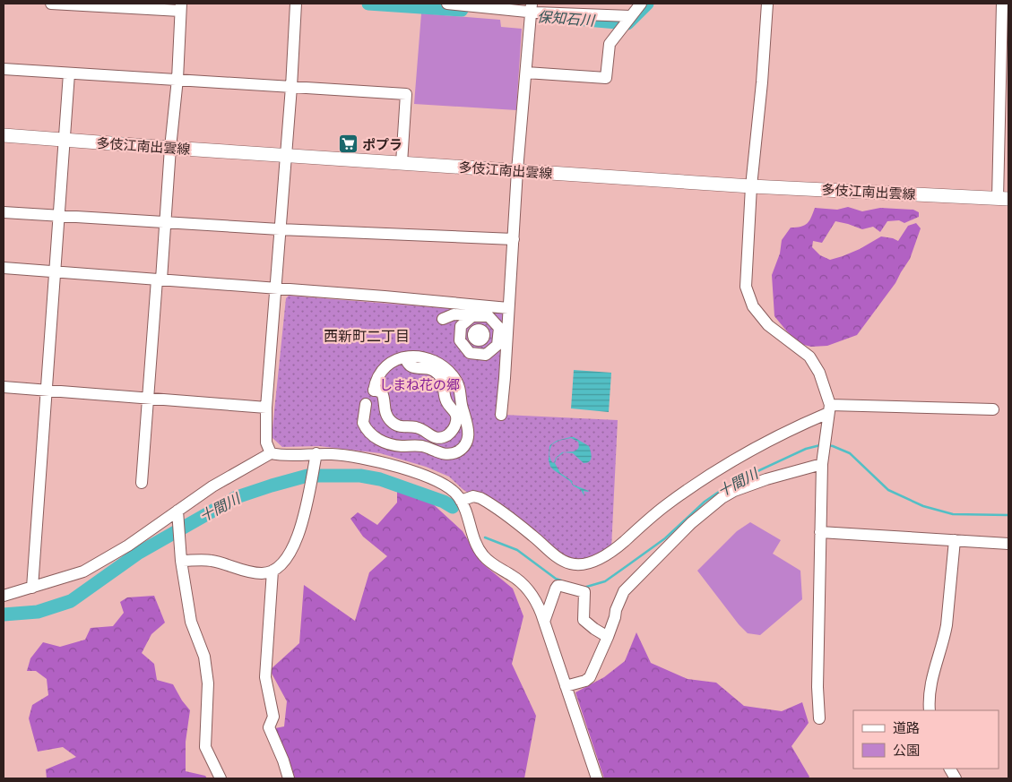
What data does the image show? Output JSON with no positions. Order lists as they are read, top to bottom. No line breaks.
{"streets":{"main road":["多伎江南出雲線"]},"districts":["西新町二丁目"],"water":["保知石川","十間川"],"parks":["しまね花の郷"],"places":{"supermarket":["ポプラ"]},"legend":["道路","公園"]}
